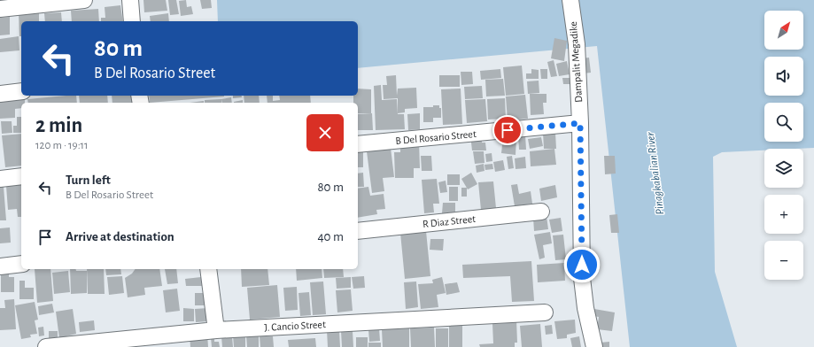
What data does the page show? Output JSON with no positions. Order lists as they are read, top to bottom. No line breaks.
{"streets":{"street":["Dampalit Megadike","B Del Rosario Street","R Diaz Street","J. Cancio Street"]},"crossings":[["Dampalit Megadike","B Del Rosario Street"]],"water":["Pinagkabalian River"],"north":"top right","page":{"map_buttons":["+","−"],"turn":["80 m","B Del Rosario Street"],"heading":["2 min","120 m · 19:11"],"list":[{"name":"Turn left","note":"B Del Rosario Street","value":"80 m"},{"name":"Arrive at destination","value":"40 m"}]}}
